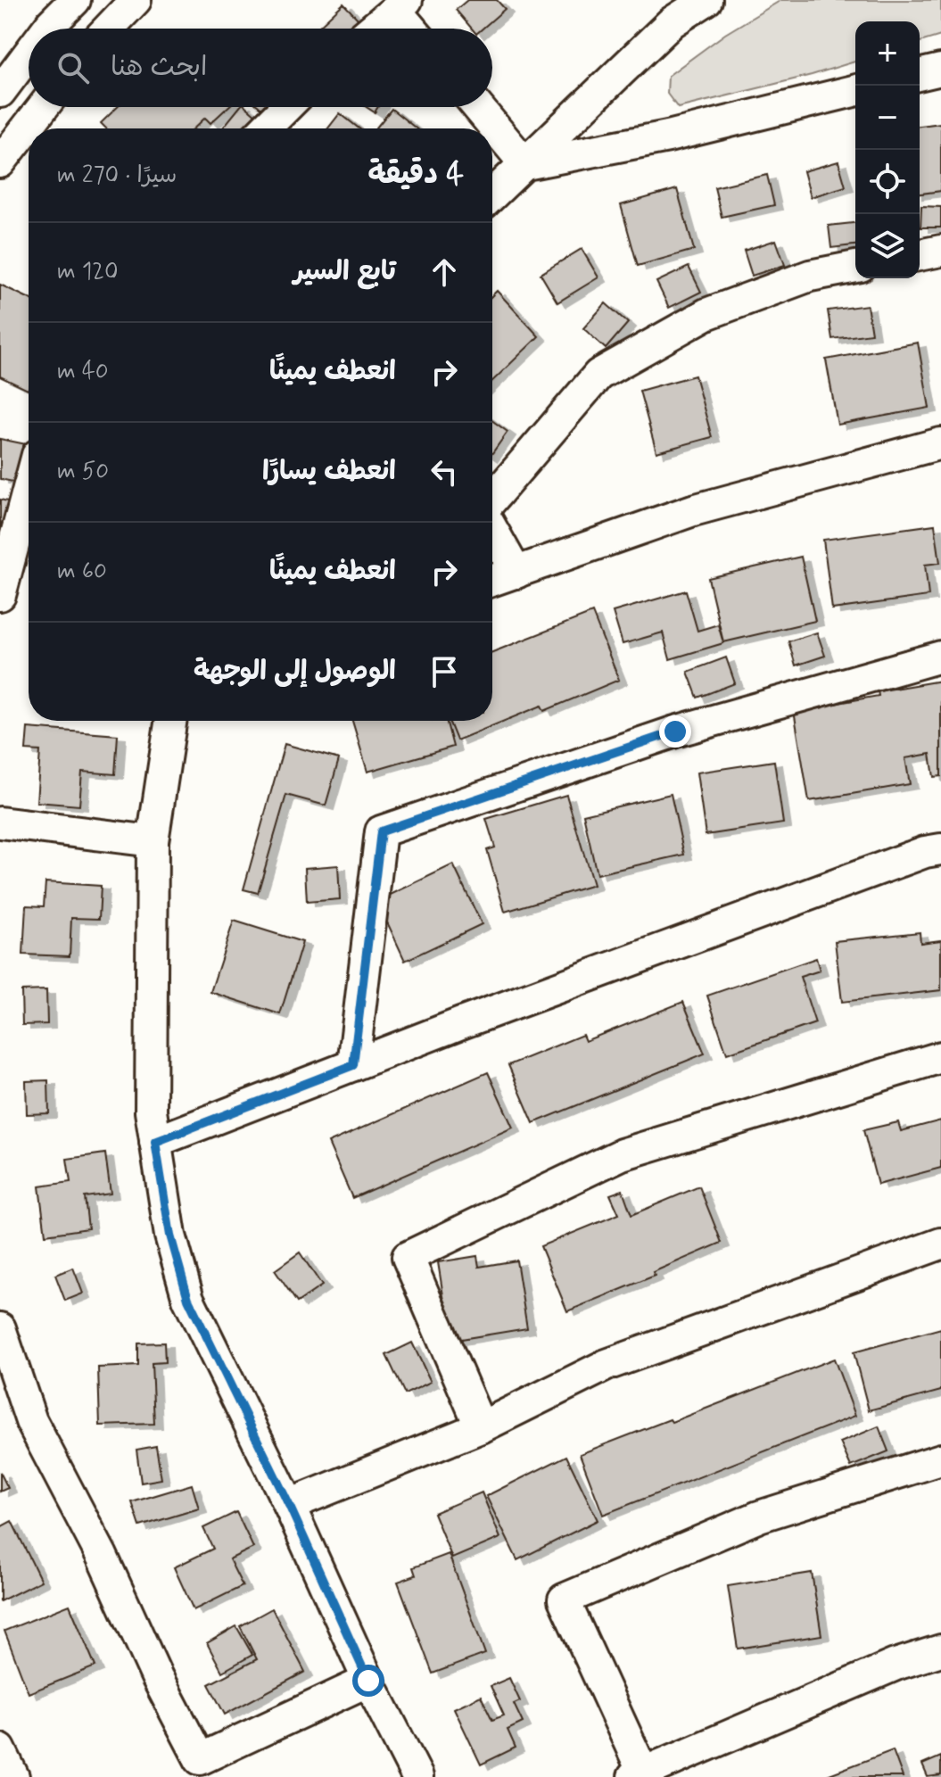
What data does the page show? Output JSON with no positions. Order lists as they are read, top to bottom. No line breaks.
{"page":{"map_buttons":["+","−"],"search":"ابحث هنا","heading":["4 دقيقة","سيرًا · 270 m"],"list":[["تابع السير","120 m"],["انعطف يمينًا","40 m"],["انعطف يسارًا","50 m"],["انعطف يمينًا","60 m"],"الوصول إلى الوجهة"]}}
